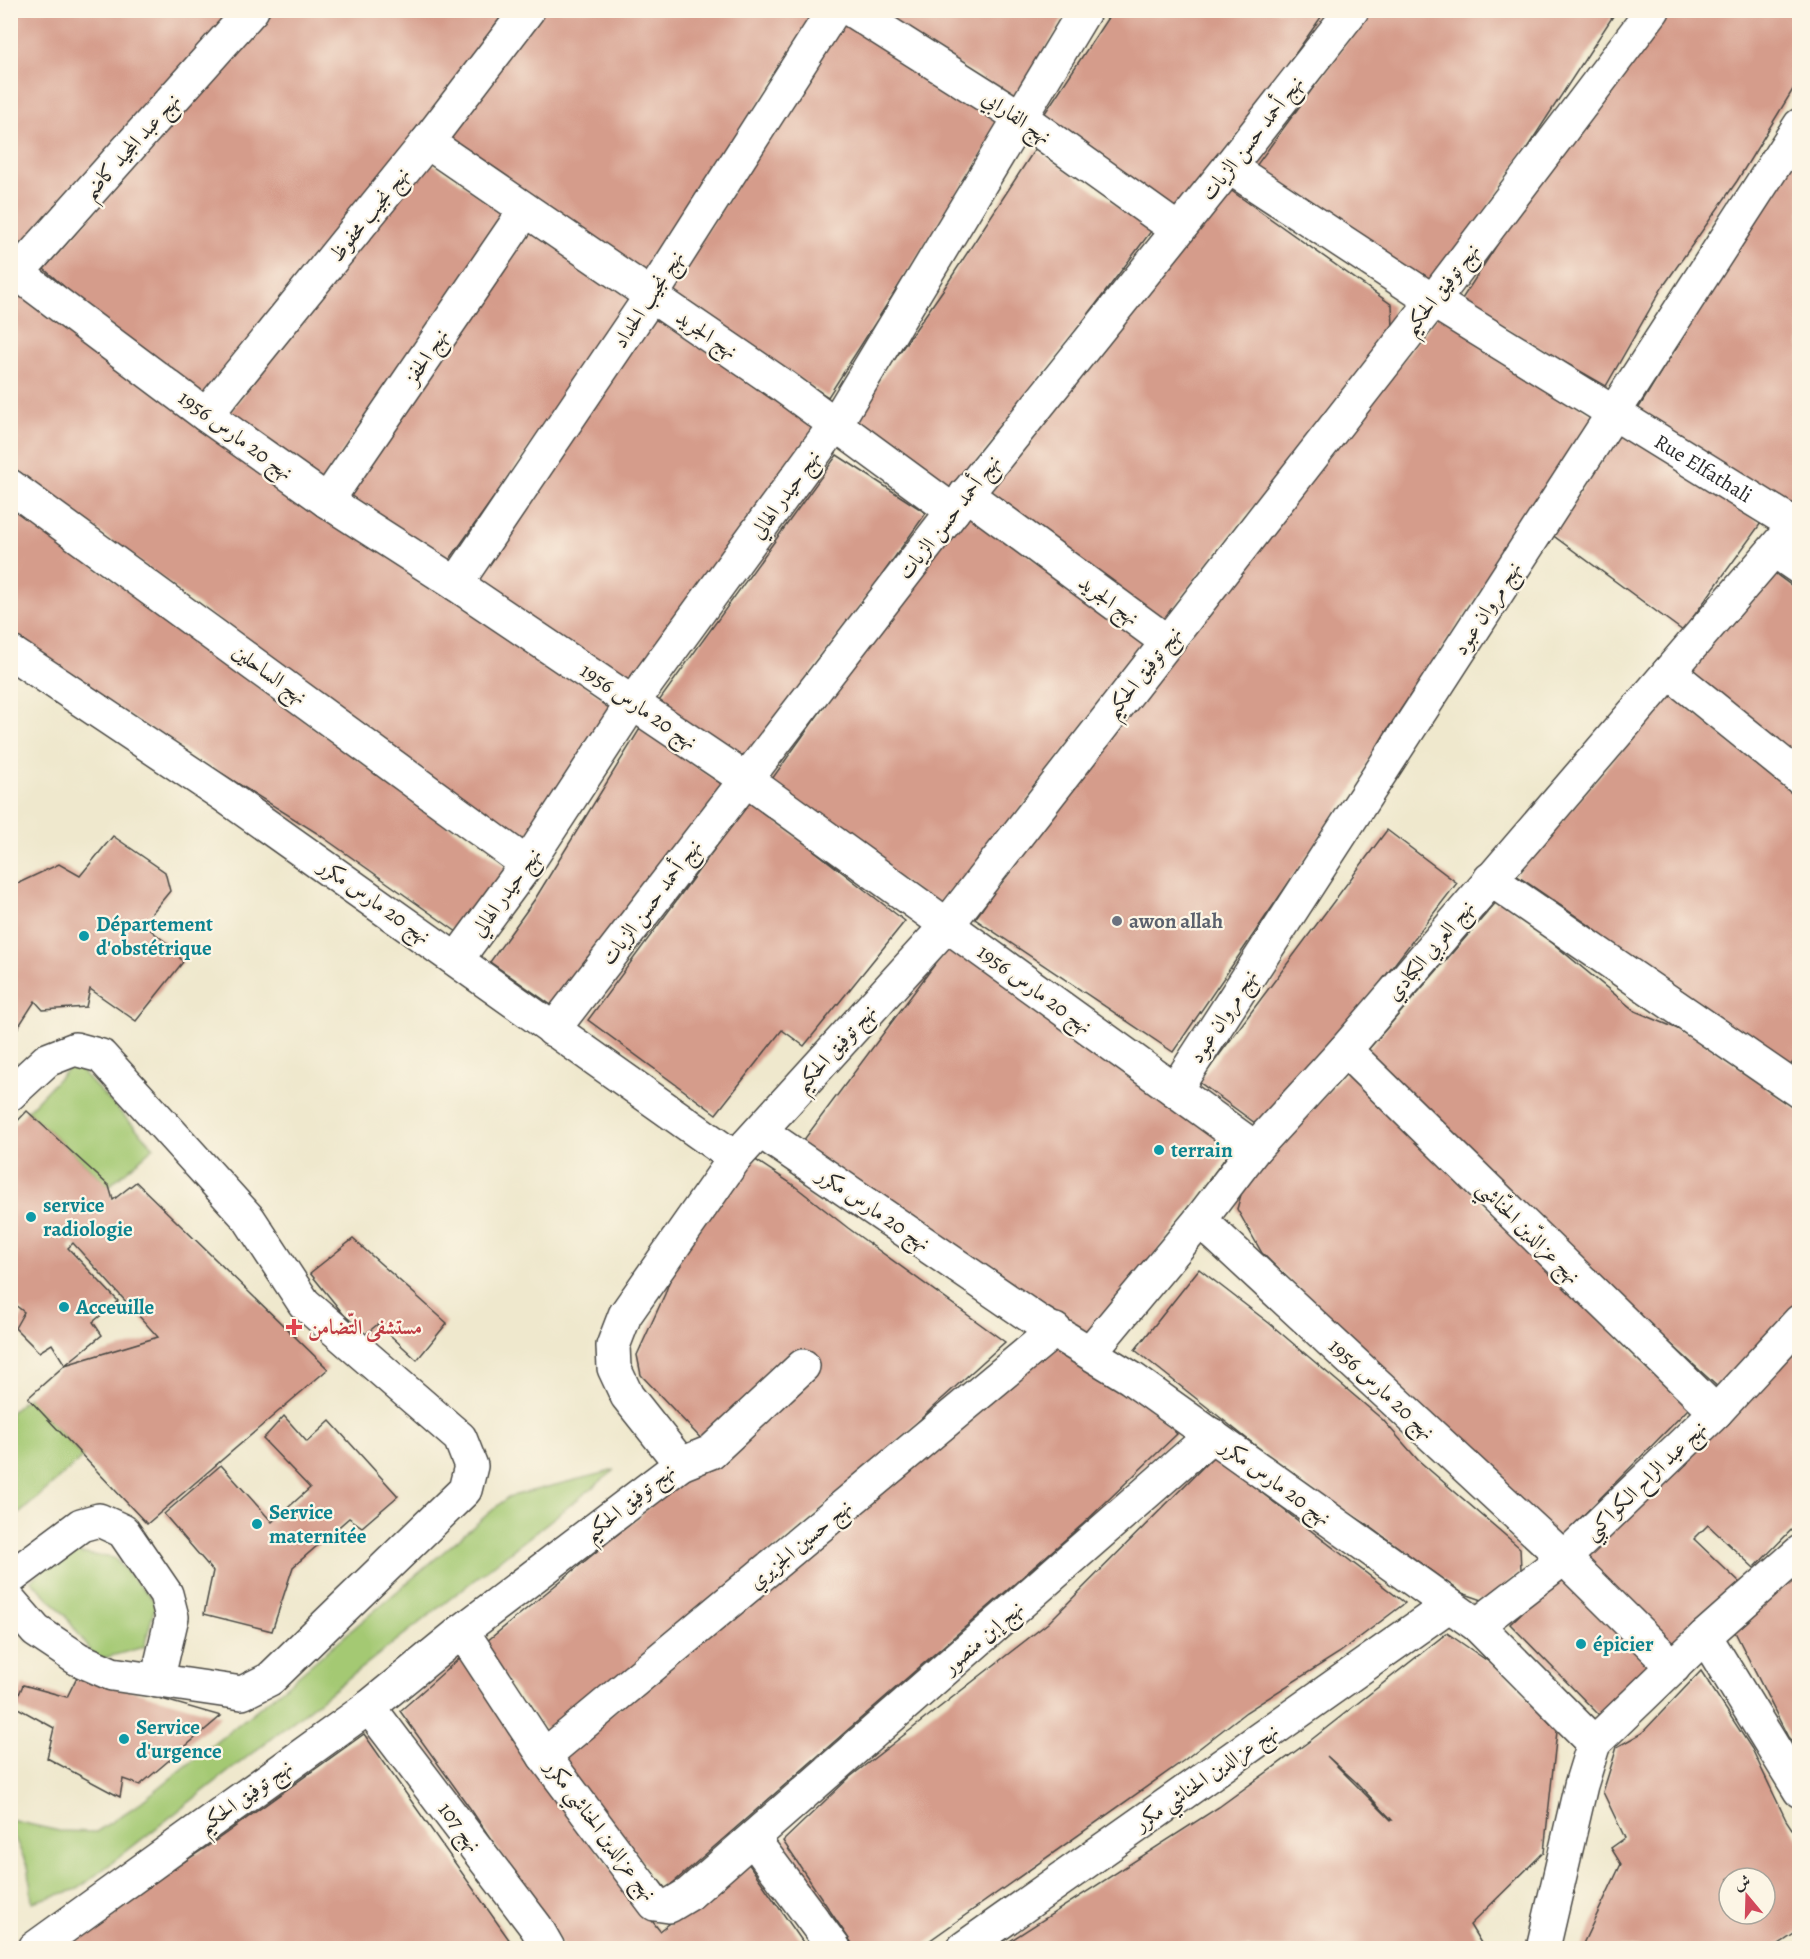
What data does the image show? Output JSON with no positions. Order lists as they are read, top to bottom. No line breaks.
{"streets":{"street":["نهج الفارابي","نهج أحمد حسن الزيات","نهج عبد المجيد كاضم","نهج نجيب محفوظ","نهج توفيق الحكيم","نهج نجيب الحداد","نهج الجريد","نهج الحفز","نهج 20 مارس 1956","Rue Elfathali","نهج حيدر الهالي","نهج مروان عبود","نهج الساحلين","نهج 20 مارس مكرر","نهج العربي الكبادي","نهج عزالدّين الحنّاشي","نهج عبد الراح الكواكبي","نهج حسين الجزيري","نهج إبن منصور","نهج عزالدين الحناشي مكرر","نهج 107"]},"crossings":[["نهج الفارابي","نهج أحمد حسن الزيات"],["نهج الفارابي","نهج حيدر الهالي"],["نهج أحمد حسن الزيات","نهج الجريد"],["نهج أحمد حسن الزيات","نهج 20 مارس 1956"],["نهج أحمد حسن الزيات","Rue Elfathali"],["نهج أحمد حسن الزيات","نهج 20 مارس مكرر"],["نهج عبد المجيد كاضم","نهج 20 مارس 1956"],["نهج نجيب محفوظ","نهج الجريد"],["نهج نجيب محفوظ","نهج 20 مارس 1956"],["نهج توفيق الحكيم","نهج الجريد"],["نهج توفيق الحكيم","نهج 20 مارس 1956"],["نهج توفيق الحكيم","Rue Elfathali"],["نهج توفيق الحكيم","نهج 20 مارس مكرر"],["نهج توفيق الحكيم","نهج عزالدين الحناشي مكرر"],["نهج توفيق الحكيم","نهج 107"],["نهج نجيب الحداد","نهج الجريد"],["نهج نجيب الحداد","نهج 20 مارس 1956"],["نهج الجريد","نهج الحفز"],["نهج الجريد","نهج حيدر الهالي"],["نهج الحفز","نهج 20 مارس 1956"],["نهج 20 مارس 1956","نهج حيدر الهالي"],["نهج 20 مارس 1956","نهج مروان عبود"],["نهج 20 مارس 1956","نهج العربي الكبادي"],["نهج 20 مارس 1956","نهج عبد الراح الكواكبي"],["Rue Elfathali","نهج مروان عبود"],["نهج حيدر الهالي","نهج الساحلين"],["نهج حيدر الهالي","نهج 20 مارس مكرر"],["نهج 20 مارس مكرر","نهج العربي الكبادي"],["نهج 20 مارس مكرر","نهج عبد الراح الكواكبي"],["نهج 20 مارس مكرر","نهج حسين الجزيري"],["نهج 20 مارس مكرر","نهج إبن منصور"],["نهج 20 مارس مكرر","نهج عزالدين الحناشي مكرر"],["نهج العربي الكبادي","نهج عزالدّين الحنّاشي"],["نهج عزالدّين الحنّاشي","نهج عبد الراح الكواكبي"],["نهج حسين الجزيري","نهج عزالدين الحناشي مكرر"],["نهج إبن منصور","نهج عزالدين الحناشي مكرر"]],"places":{"other":["awon allah","Département d'obstétrique","terrain","service radiologie","Acceuille","Service maternitée","épicier","Service d'urgence"],"health":["مستشفى التّضامن"]},"north":"top"}
